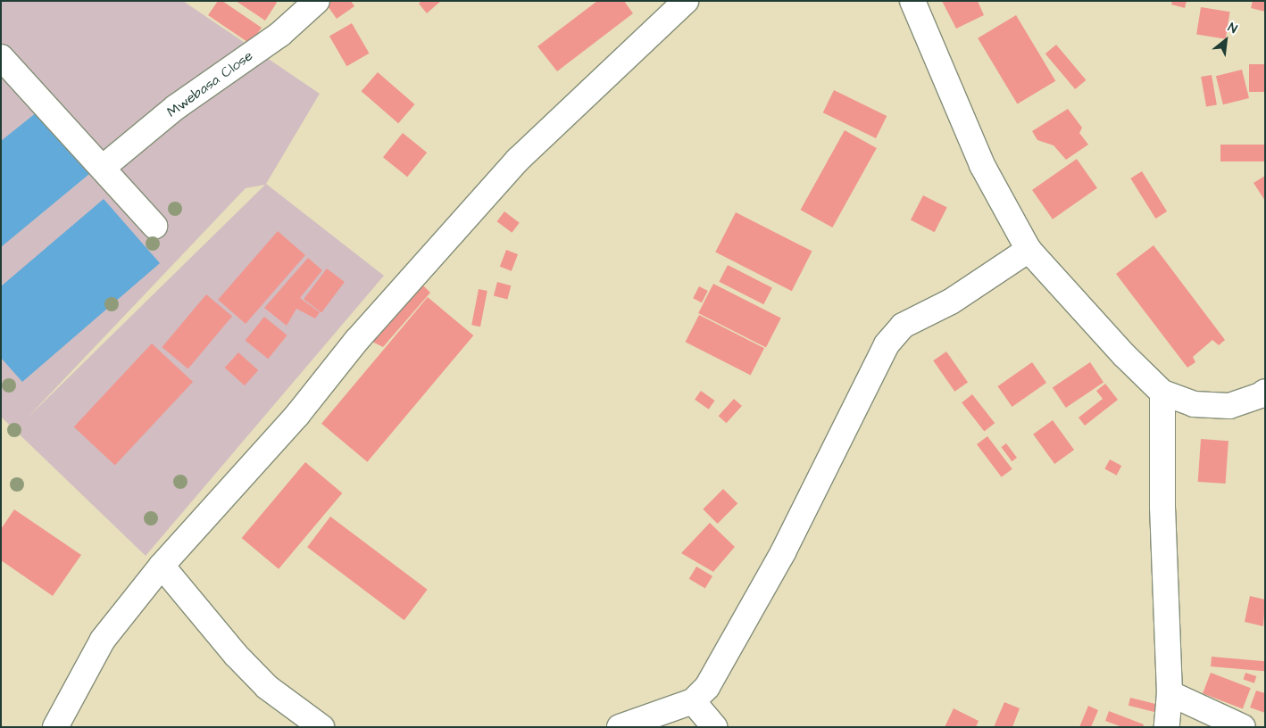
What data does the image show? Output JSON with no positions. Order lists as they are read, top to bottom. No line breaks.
{"streets":{"street":["Mwebasa Close"]},"north":"top right"}
